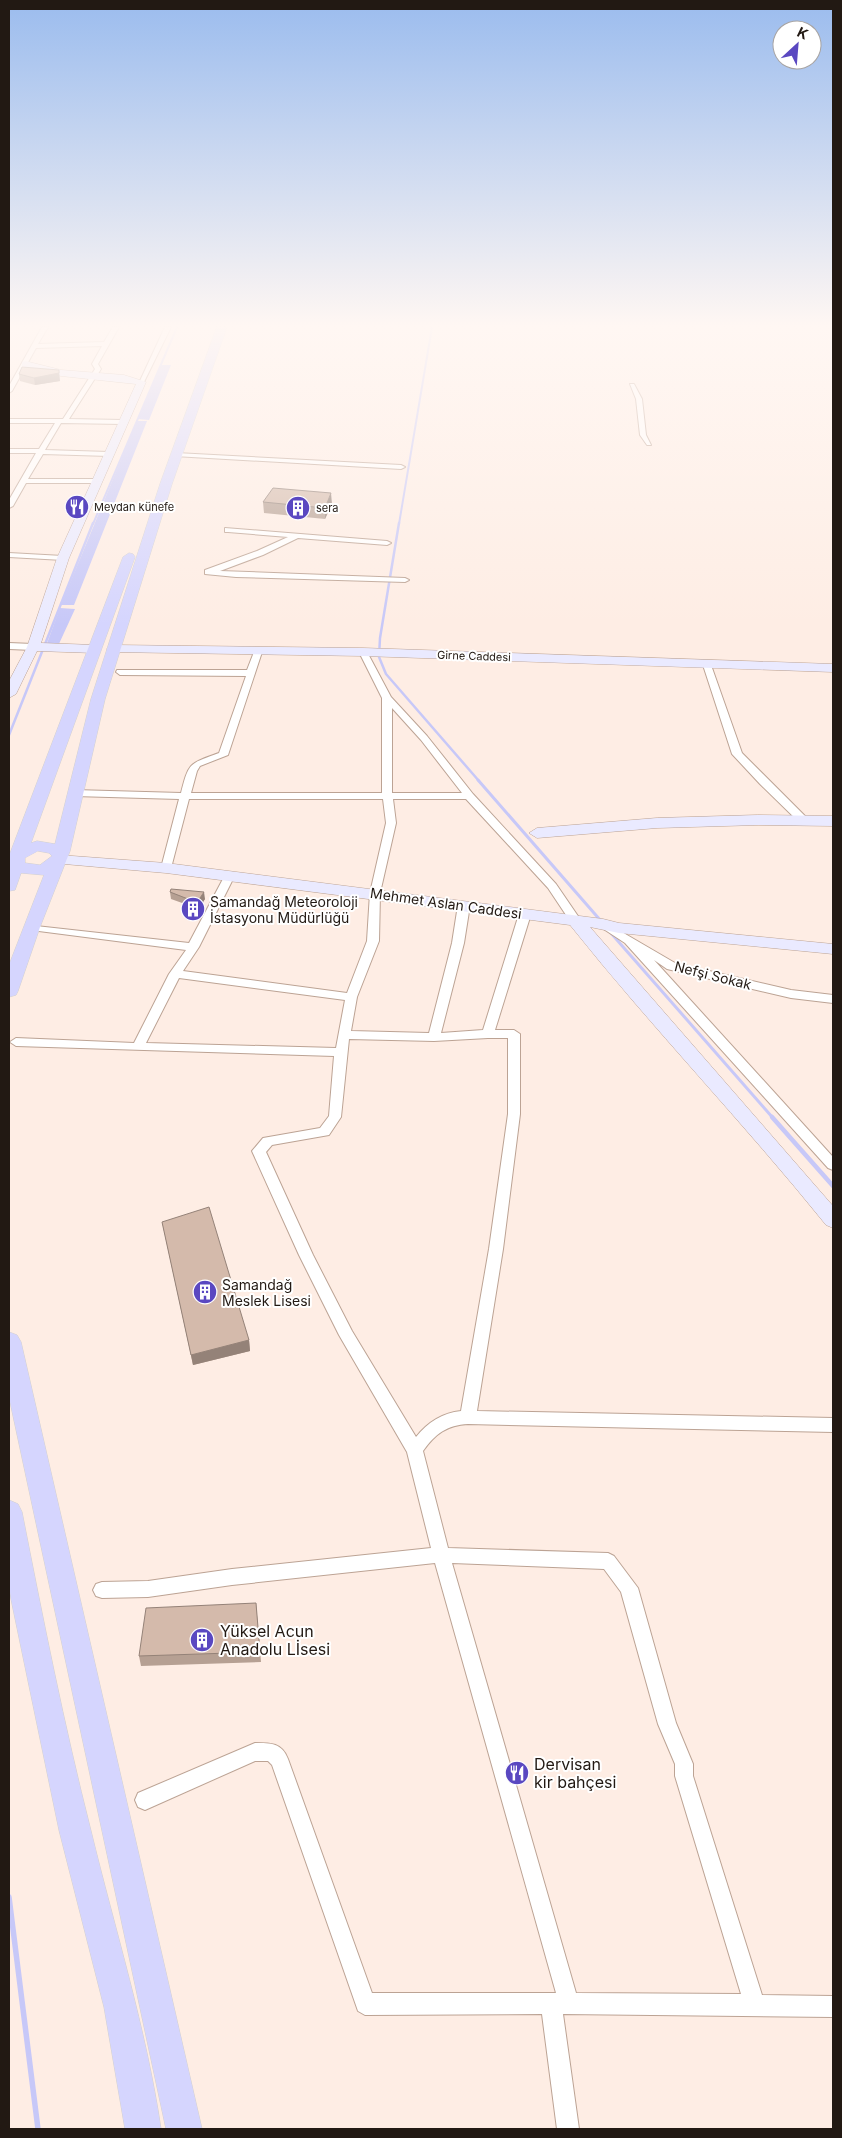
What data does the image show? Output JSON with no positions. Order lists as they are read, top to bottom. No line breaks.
{"streets":{"street":["Girne Caddesi","Mehmet Aslan Caddesi","Nefşi Sokak"]},"crossings":[["Mehmet Aslan Caddesi","Nefşi Sokak"]],"places":{"restaurant":["Meydan künefe","Dervisan kir bahçesi"],"building":["sera","Samandağ Meteoroloji İstasyonu Müdürlüğü","Samandağ Meslek Lisesi","Yüksel Acun Anadolu Lİsesi"]},"north":"top right"}
